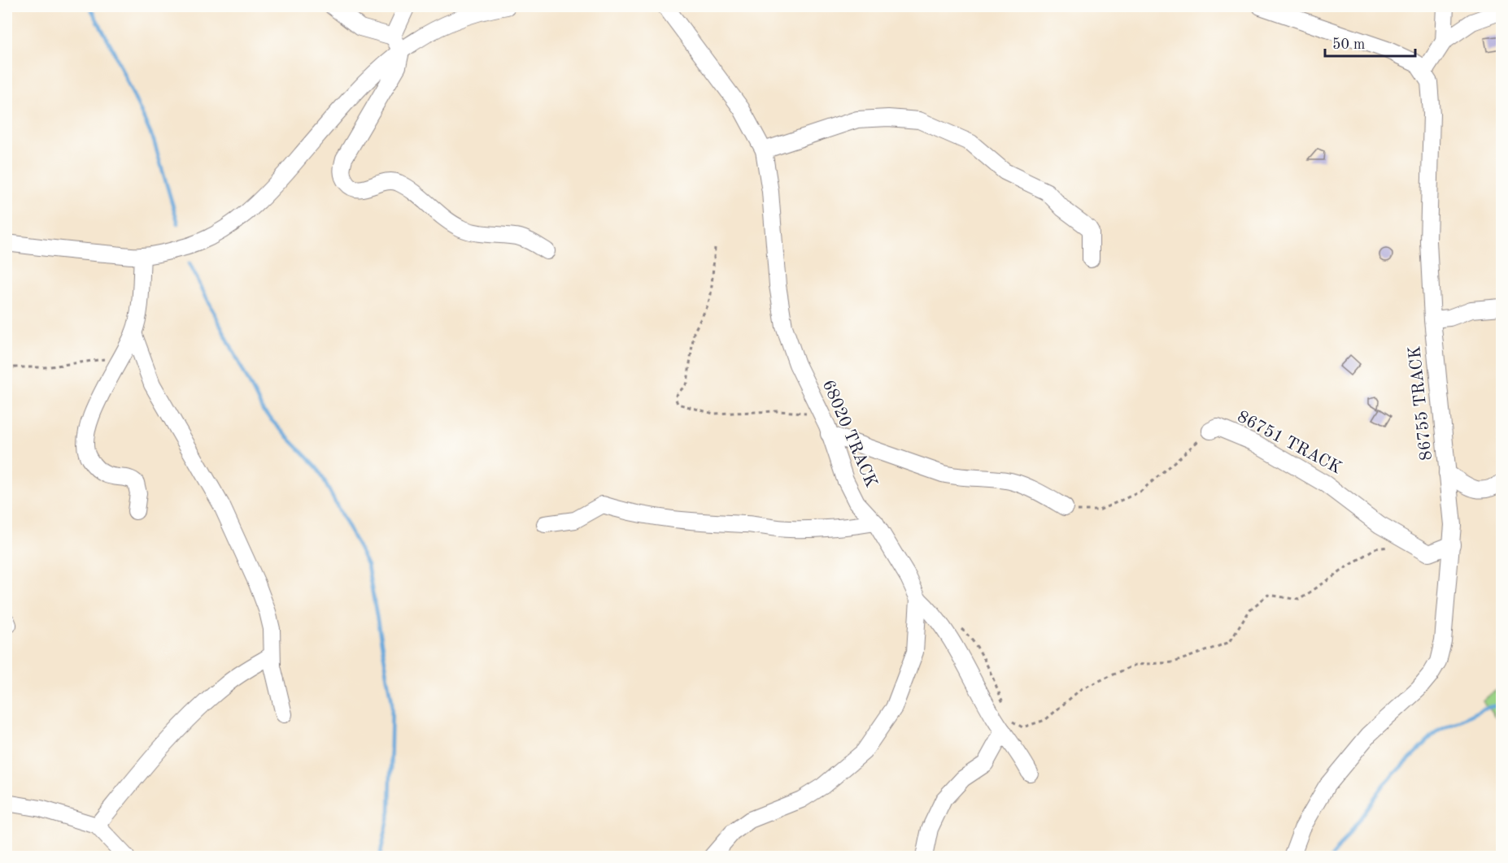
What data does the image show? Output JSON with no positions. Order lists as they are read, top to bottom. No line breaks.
{"streets":{"street":["86755 TRACK","68020 TRACK","86751 TRACK"]},"crossings":[["86755 TRACK","86751 TRACK"]],"scale_bar":"50 m"}
